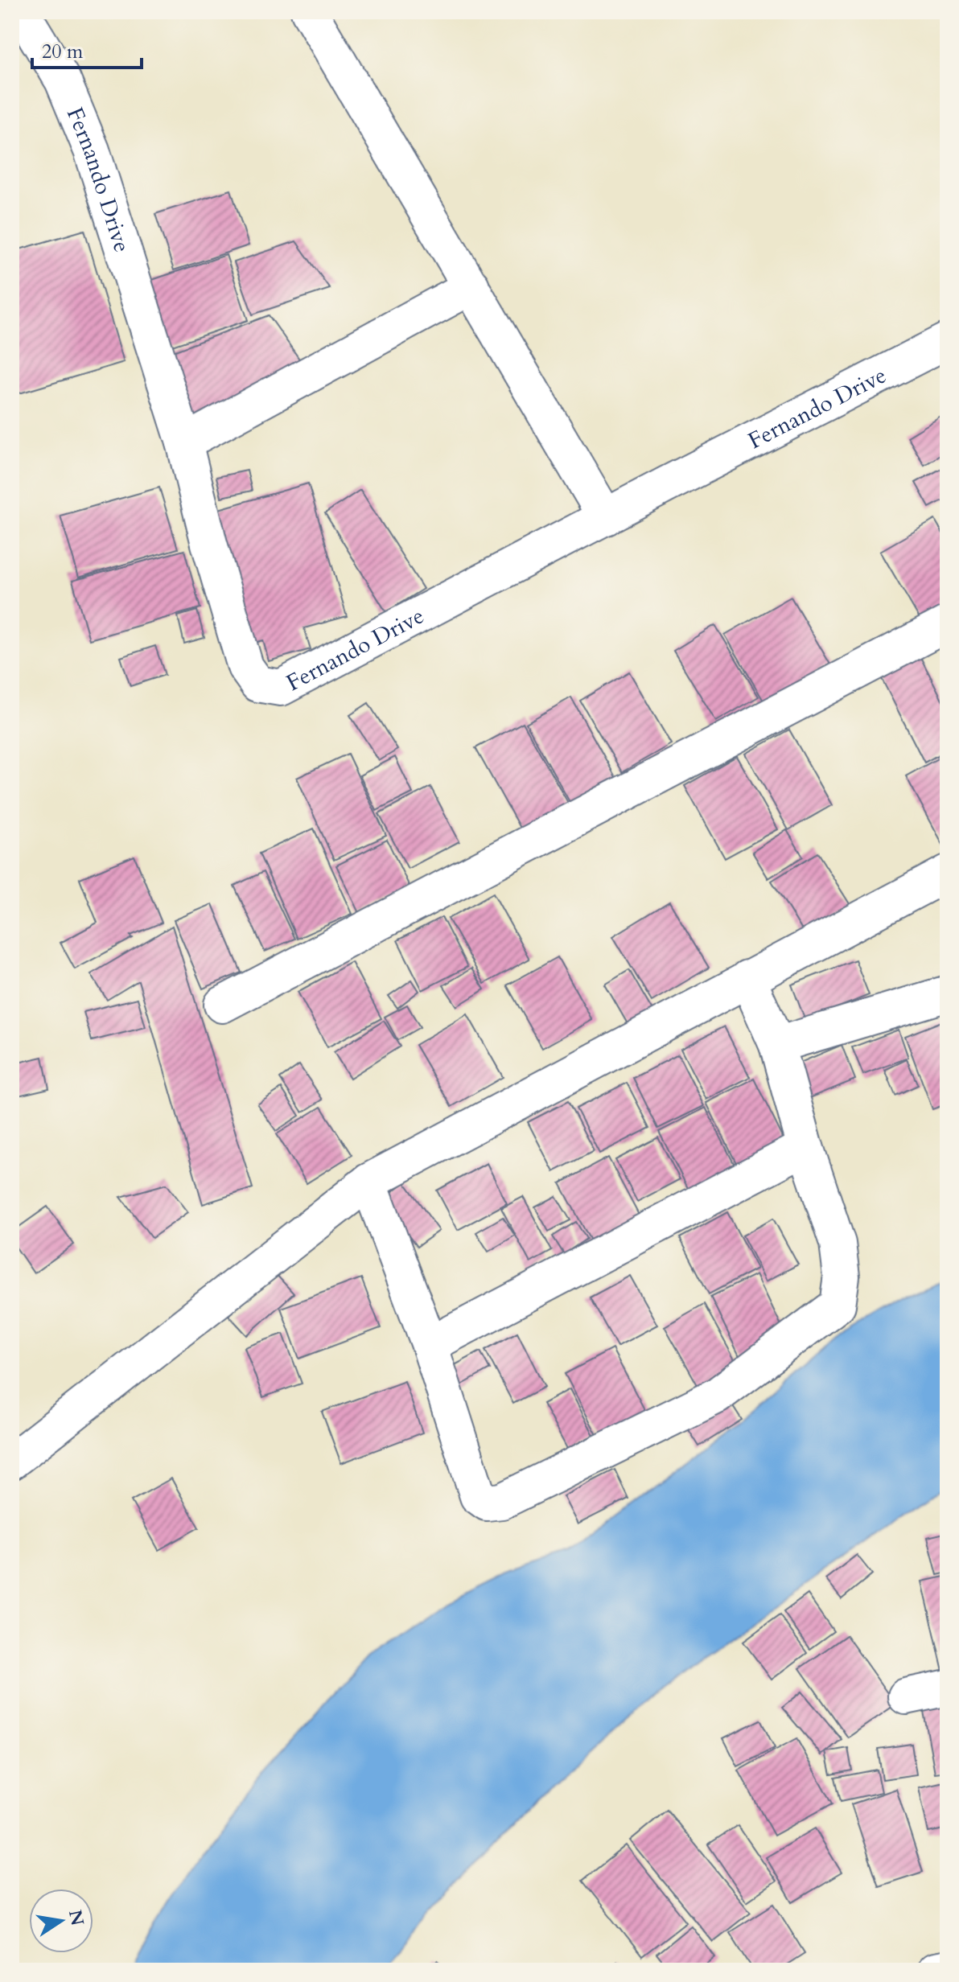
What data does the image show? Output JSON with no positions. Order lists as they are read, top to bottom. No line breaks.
{"streets":{"street":["Fernando Drive"]},"scale_bar":"20 m","north":"right"}
